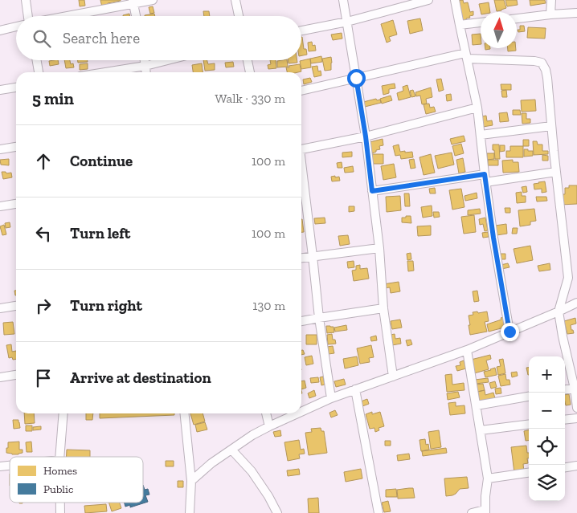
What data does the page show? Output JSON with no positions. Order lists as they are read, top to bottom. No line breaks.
{"legend":["Homes","Public"],"north":"top","page":{"search":"Search here","heading":["5 min","Walk · 330 m"],"list":[["Continue","100 m"],["Turn left","100 m"],["Turn right","130 m"],"Arrive at destination"],"map_buttons":["+","−"]}}
